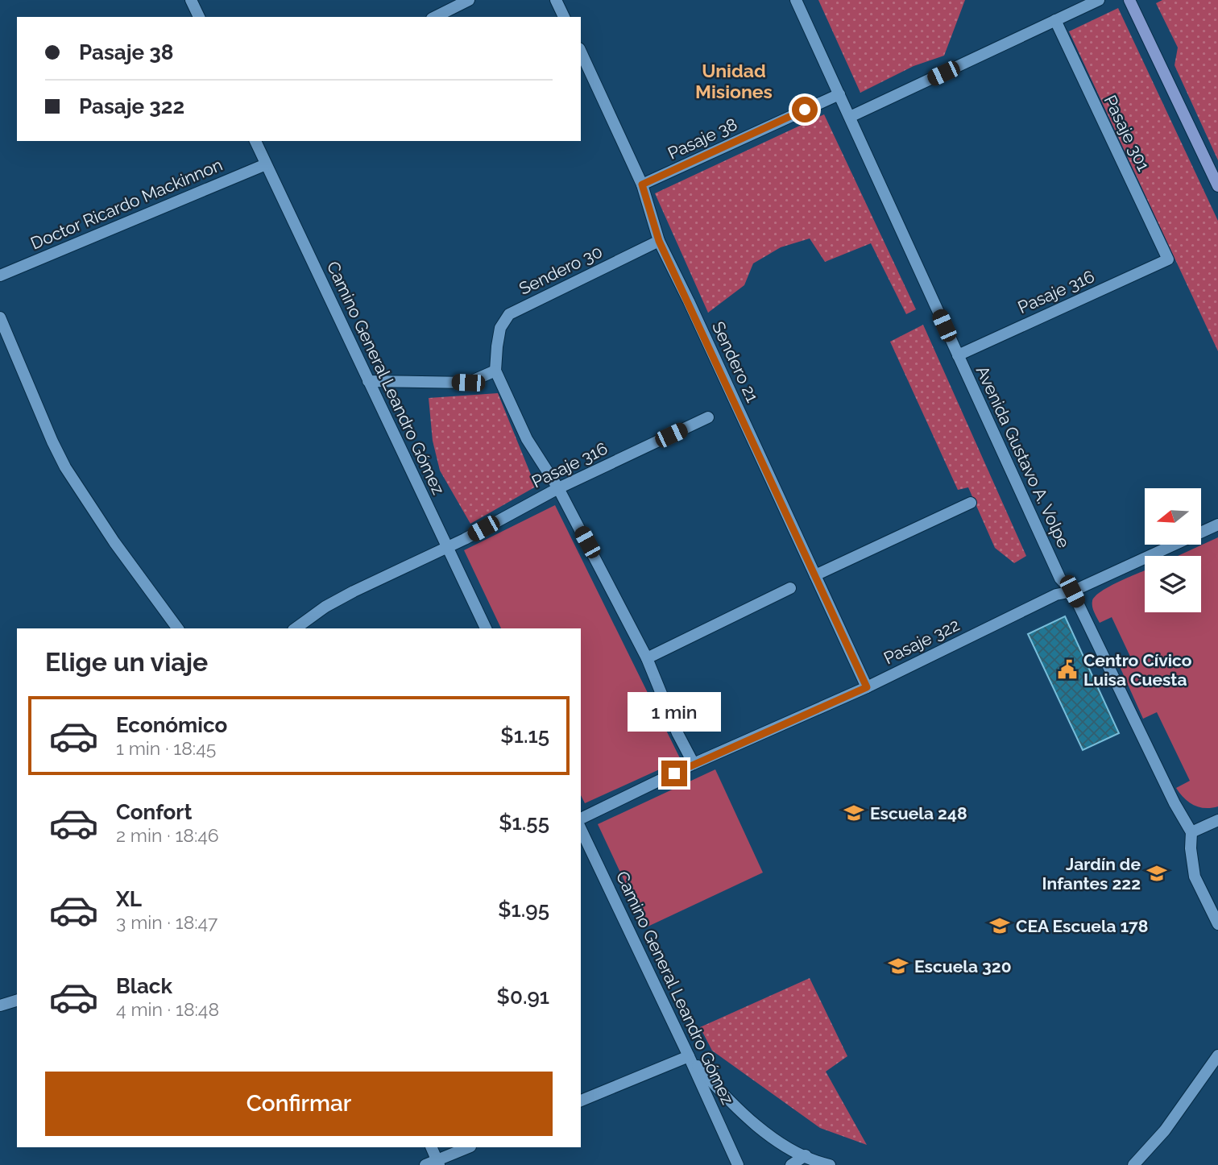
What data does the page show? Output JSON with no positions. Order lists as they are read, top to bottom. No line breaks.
{"streets":{"street":["Pasaje 301","Pasaje 38","Doctor Ricardo Mackinnon","Sendero 30","Pasaje 316","Sendero 21","Camino General Leandro Gómez","Avenida Gustavo A. Volpe","Pasaje 322"]},"crossings":[["Pasaje 301","Pasaje 316"],["Pasaje 38","Sendero 21"],["Pasaje 38","Avenida Gustavo A. Volpe"],["Doctor Ricardo Mackinnon","Camino General Leandro Gómez"],["Sendero 30","Sendero 21"],["Pasaje 316","Camino General Leandro Gómez"],["Pasaje 316","Avenida Gustavo A. Volpe"],["Sendero 21","Pasaje 322"],["Avenida Gustavo A. Volpe","Pasaje 322"]],"districts":["Unidad Misiones"],"places":{"public building":["Centro Cívico Luisa Cuesta"],"school or university":["Escuela 248","Jardín de Infantes 222","CEA Escuela 178","Escuela 320"]},"north":"left","page":{"banner":["Pasaje 38","Pasaje 322"],"heading":"Elige un viaje","bubble":"1 min","list":[{"name":"Económico","note":"1 min · 18:45","value":"$1.15"},{"name":"Confort","note":"2 min · 18:46","value":"$1.55"},{"name":"XL","note":"3 min · 18:47","value":"$1.95"},{"name":"Black","note":"4 min · 18:48","value":"$0.91"}],"buttons":"Confirmar"}}
